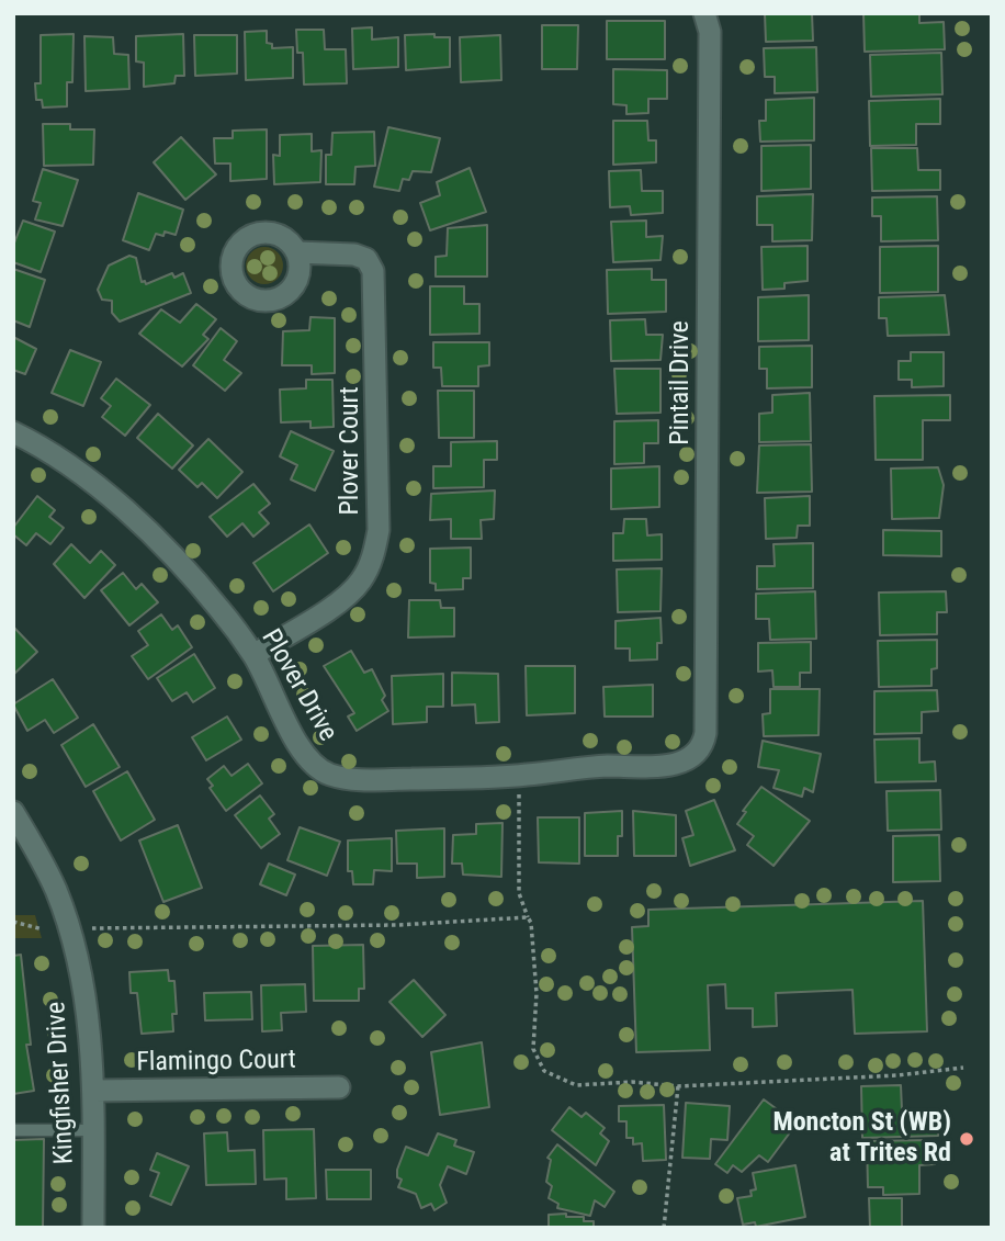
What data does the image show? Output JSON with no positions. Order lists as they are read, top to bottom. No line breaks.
{"streets":{"street":["Pintail Drive","Plover Court","Plover Drive","Flamingo Court","Kingfisher Drive"]},"crossings":[["Pintail Drive","Plover Drive"],["Plover Court","Plover Drive"],["Flamingo Court","Kingfisher Drive"]],"places":["Moncton St (WB) at Trites Rd"]}
